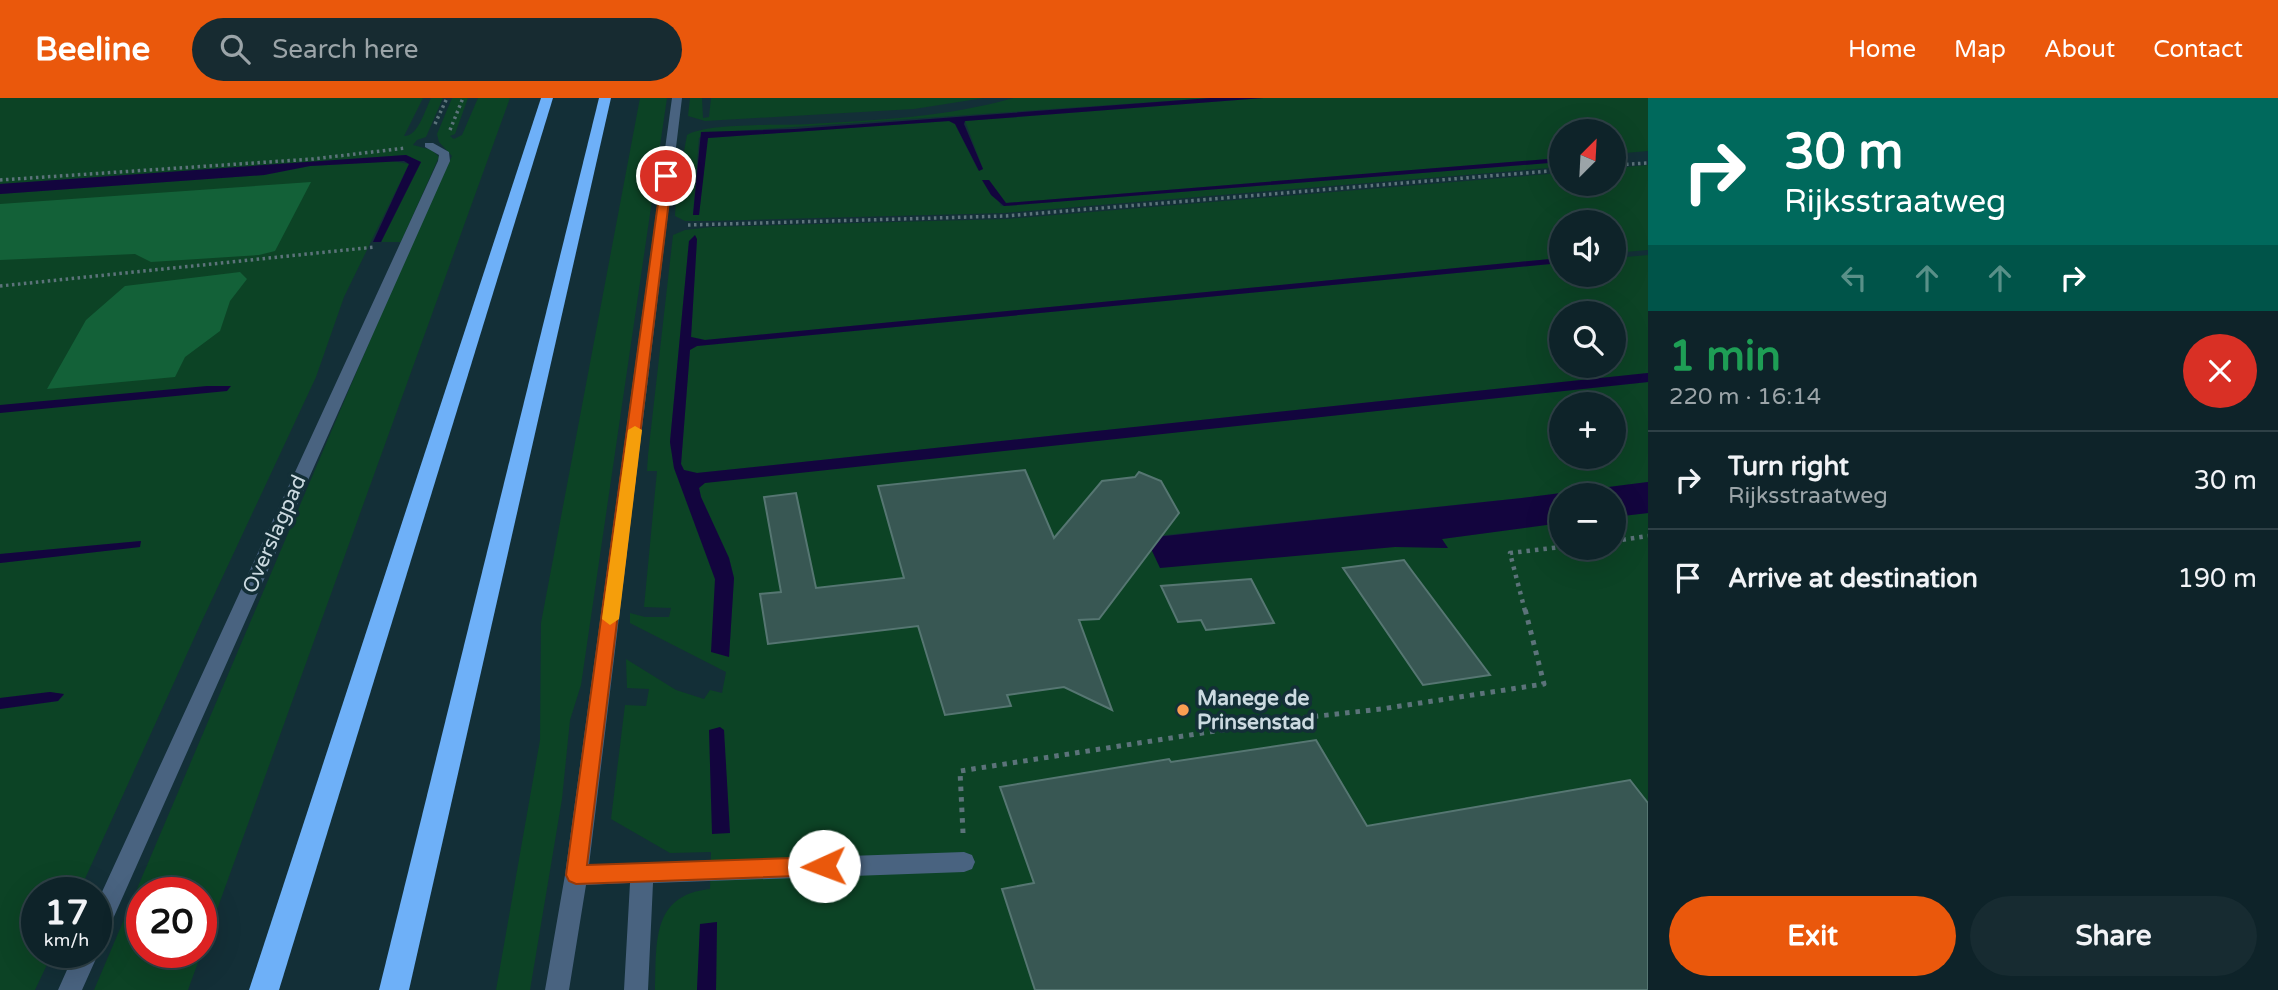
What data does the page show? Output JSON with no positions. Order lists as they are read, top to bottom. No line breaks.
{"streets":{"street":["Overslagpad"]},"places":["Manege de Prinsenstad"],"north":"top right","page":{"header":"Beeline","search":"Search here","nav":["Home","Map","About","Contact"],"turn":["30 m","Rijksstraatweg"],"map_buttons":["+","−"],"heading":["1 min","220 m · 16:14"],"list":[{"name":"Turn right","note":"Rijksstraatweg","value":"30 m"},{"name":"Arrive at destination","value":"190 m"}],"speed":"17 km/h","limit":"20","buttons":["Exit","Share"]}}
